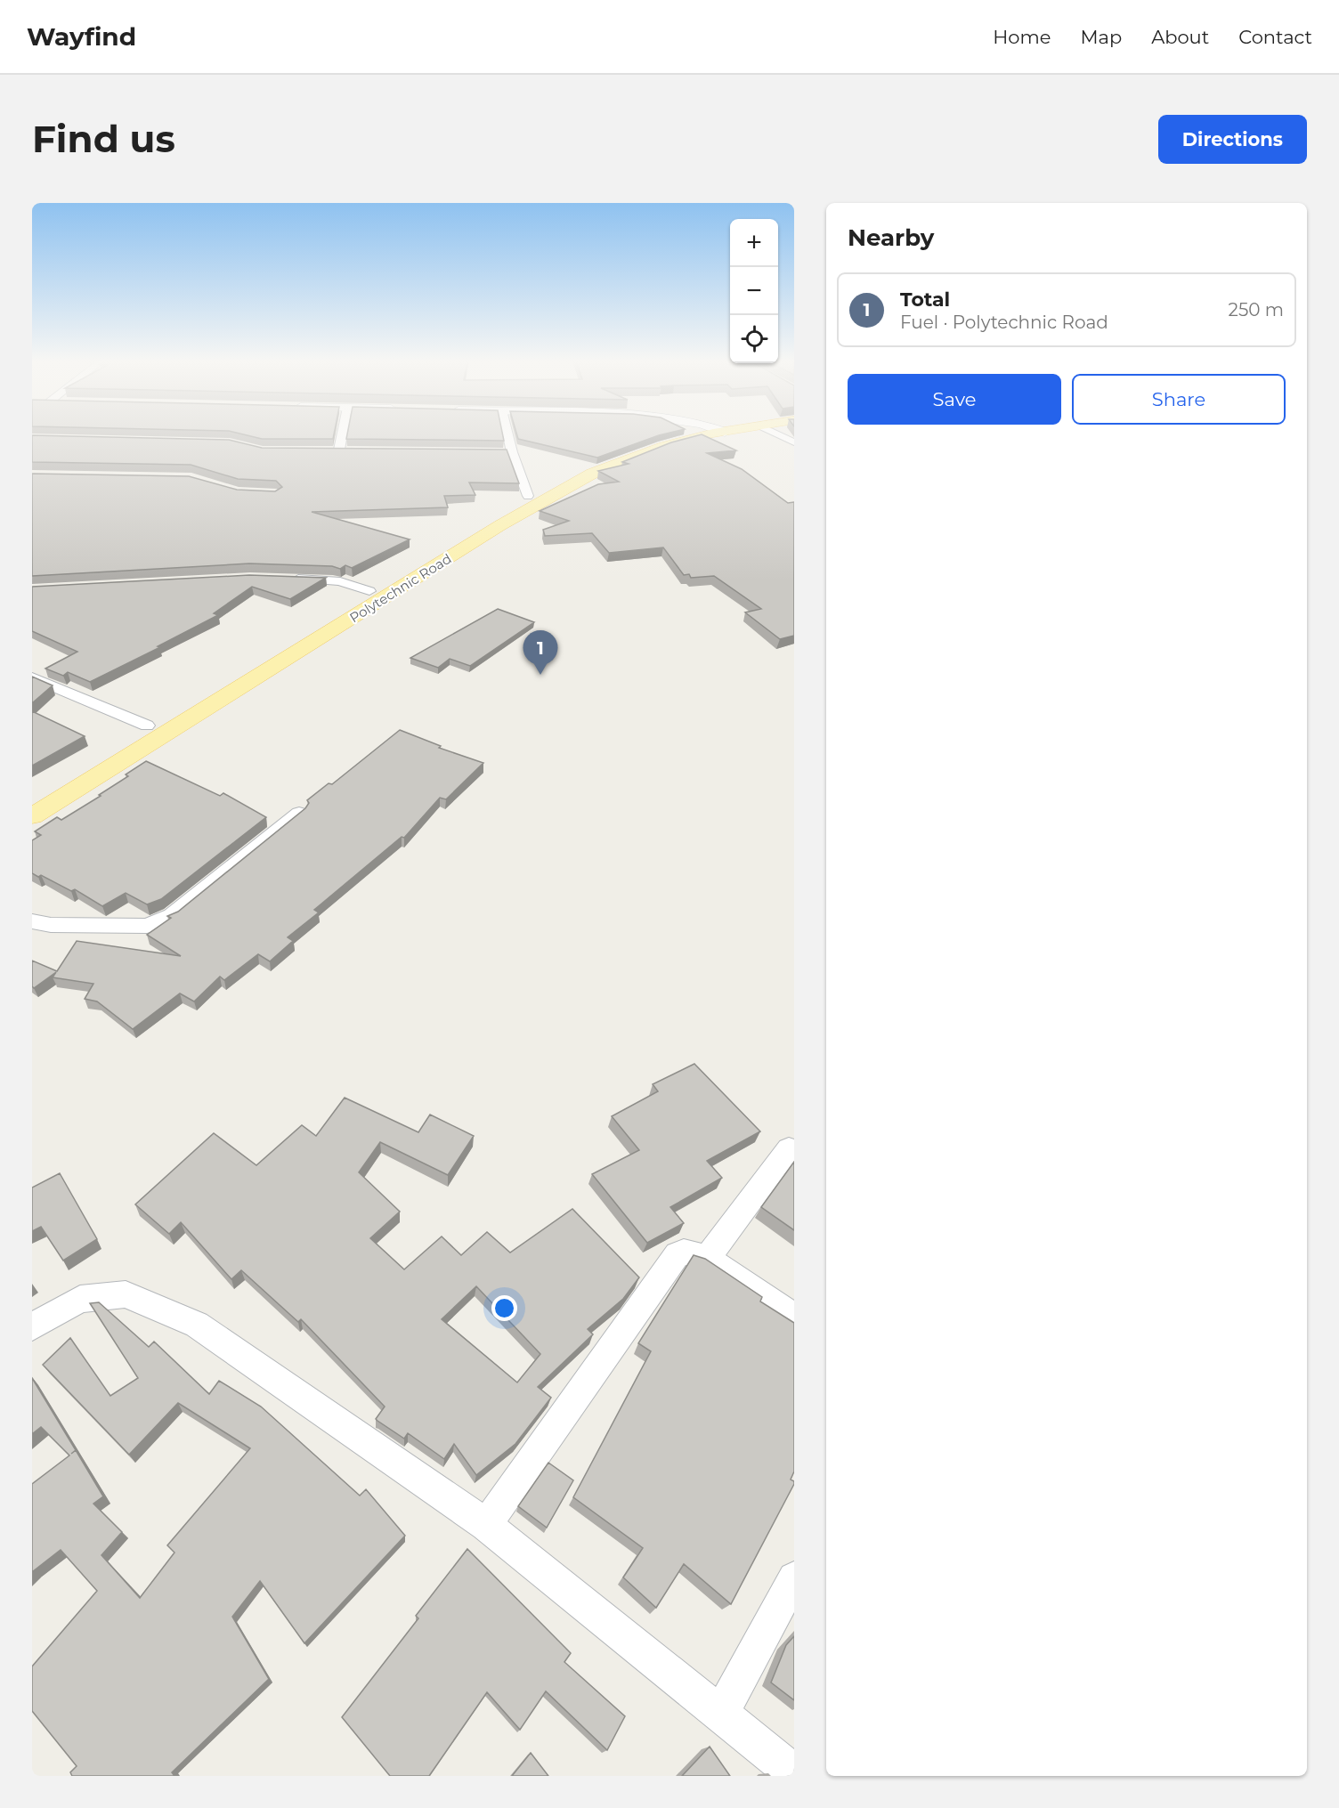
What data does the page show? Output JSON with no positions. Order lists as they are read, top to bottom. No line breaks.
{"streets":{"main road":["Polytechnic Road"]},"page":{"header":"Wayfind","nav":["Home","Map","About","Contact"],"buttons":["Directions",["Save","Share"]],"title":"Find us","heading":"Nearby","map_buttons":["+","−"],"list":[{"mark":"1","name":"Total","note":"Fuel · Polytechnic Road","value":"250 m"}],"pins":"1"}}
